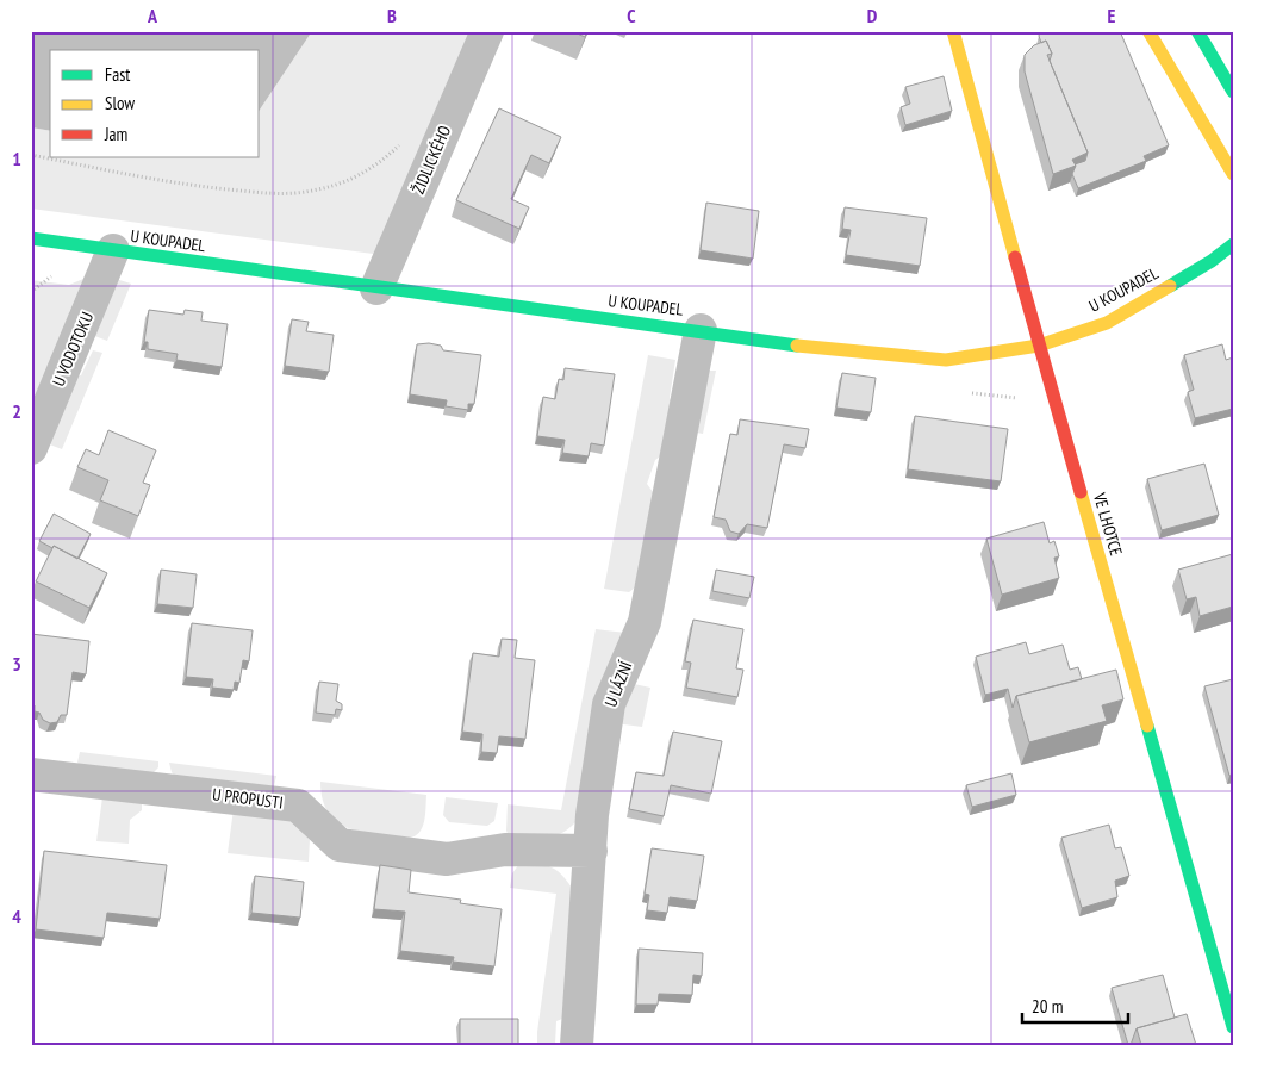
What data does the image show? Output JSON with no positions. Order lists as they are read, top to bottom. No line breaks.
{"streets":{"street":["ŽIDLICKÉHO","U KOUPADEL","U VODOTOKU","VE LHOTCE","U LÁZNÍ","U PROPUSTI"]},"crossings":[["ŽIDLICKÉHO","U KOUPADEL"],["U KOUPADEL","U VODOTOKU"],["U KOUPADEL","VE LHOTCE"],["U KOUPADEL","U LÁZNÍ"],["U LÁZNÍ","U PROPUSTI"]],"legend":["Fast","Slow","Jam"],"scale_bar":"20 m","grid":{"columns":["A","B","C","D","E"],"rows":["1","2","3","4"]}}
